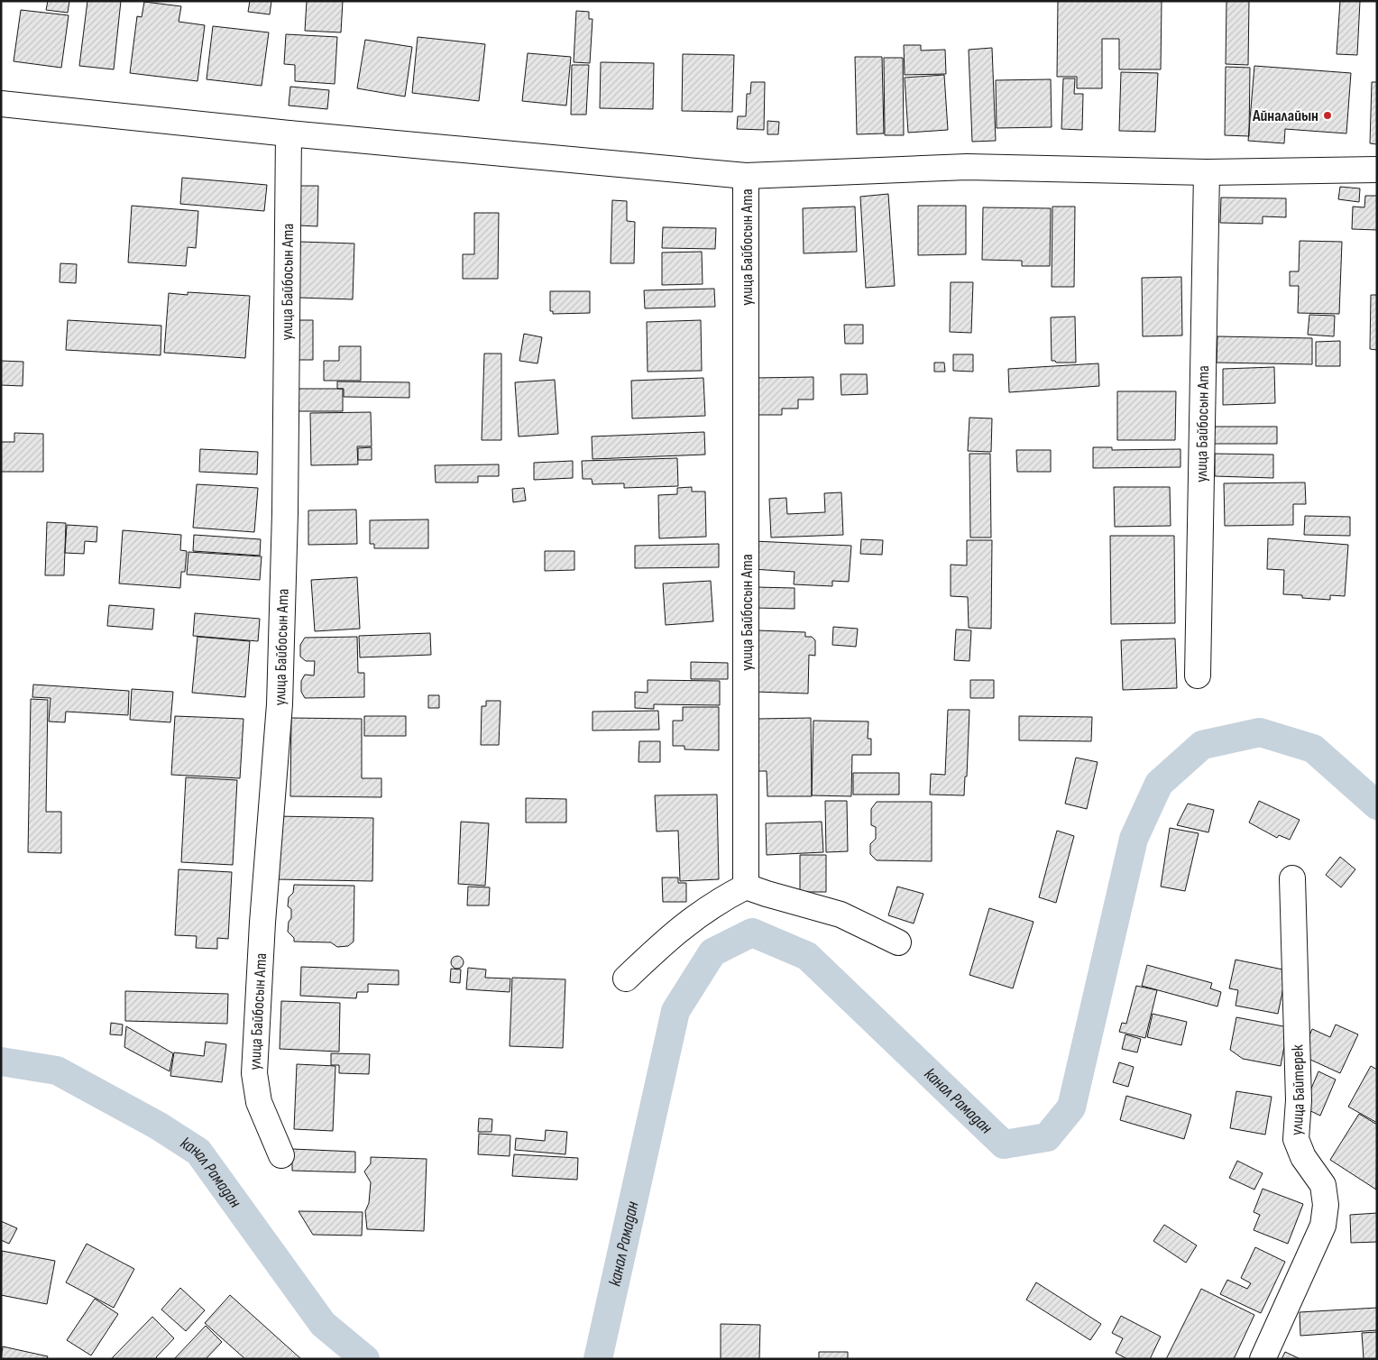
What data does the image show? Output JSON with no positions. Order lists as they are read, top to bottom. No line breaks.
{"streets":{"street":["улица Байбосын Ата","улица Байтерек"]},"water":["канал Рамадан"],"places":["Айналайын"]}
